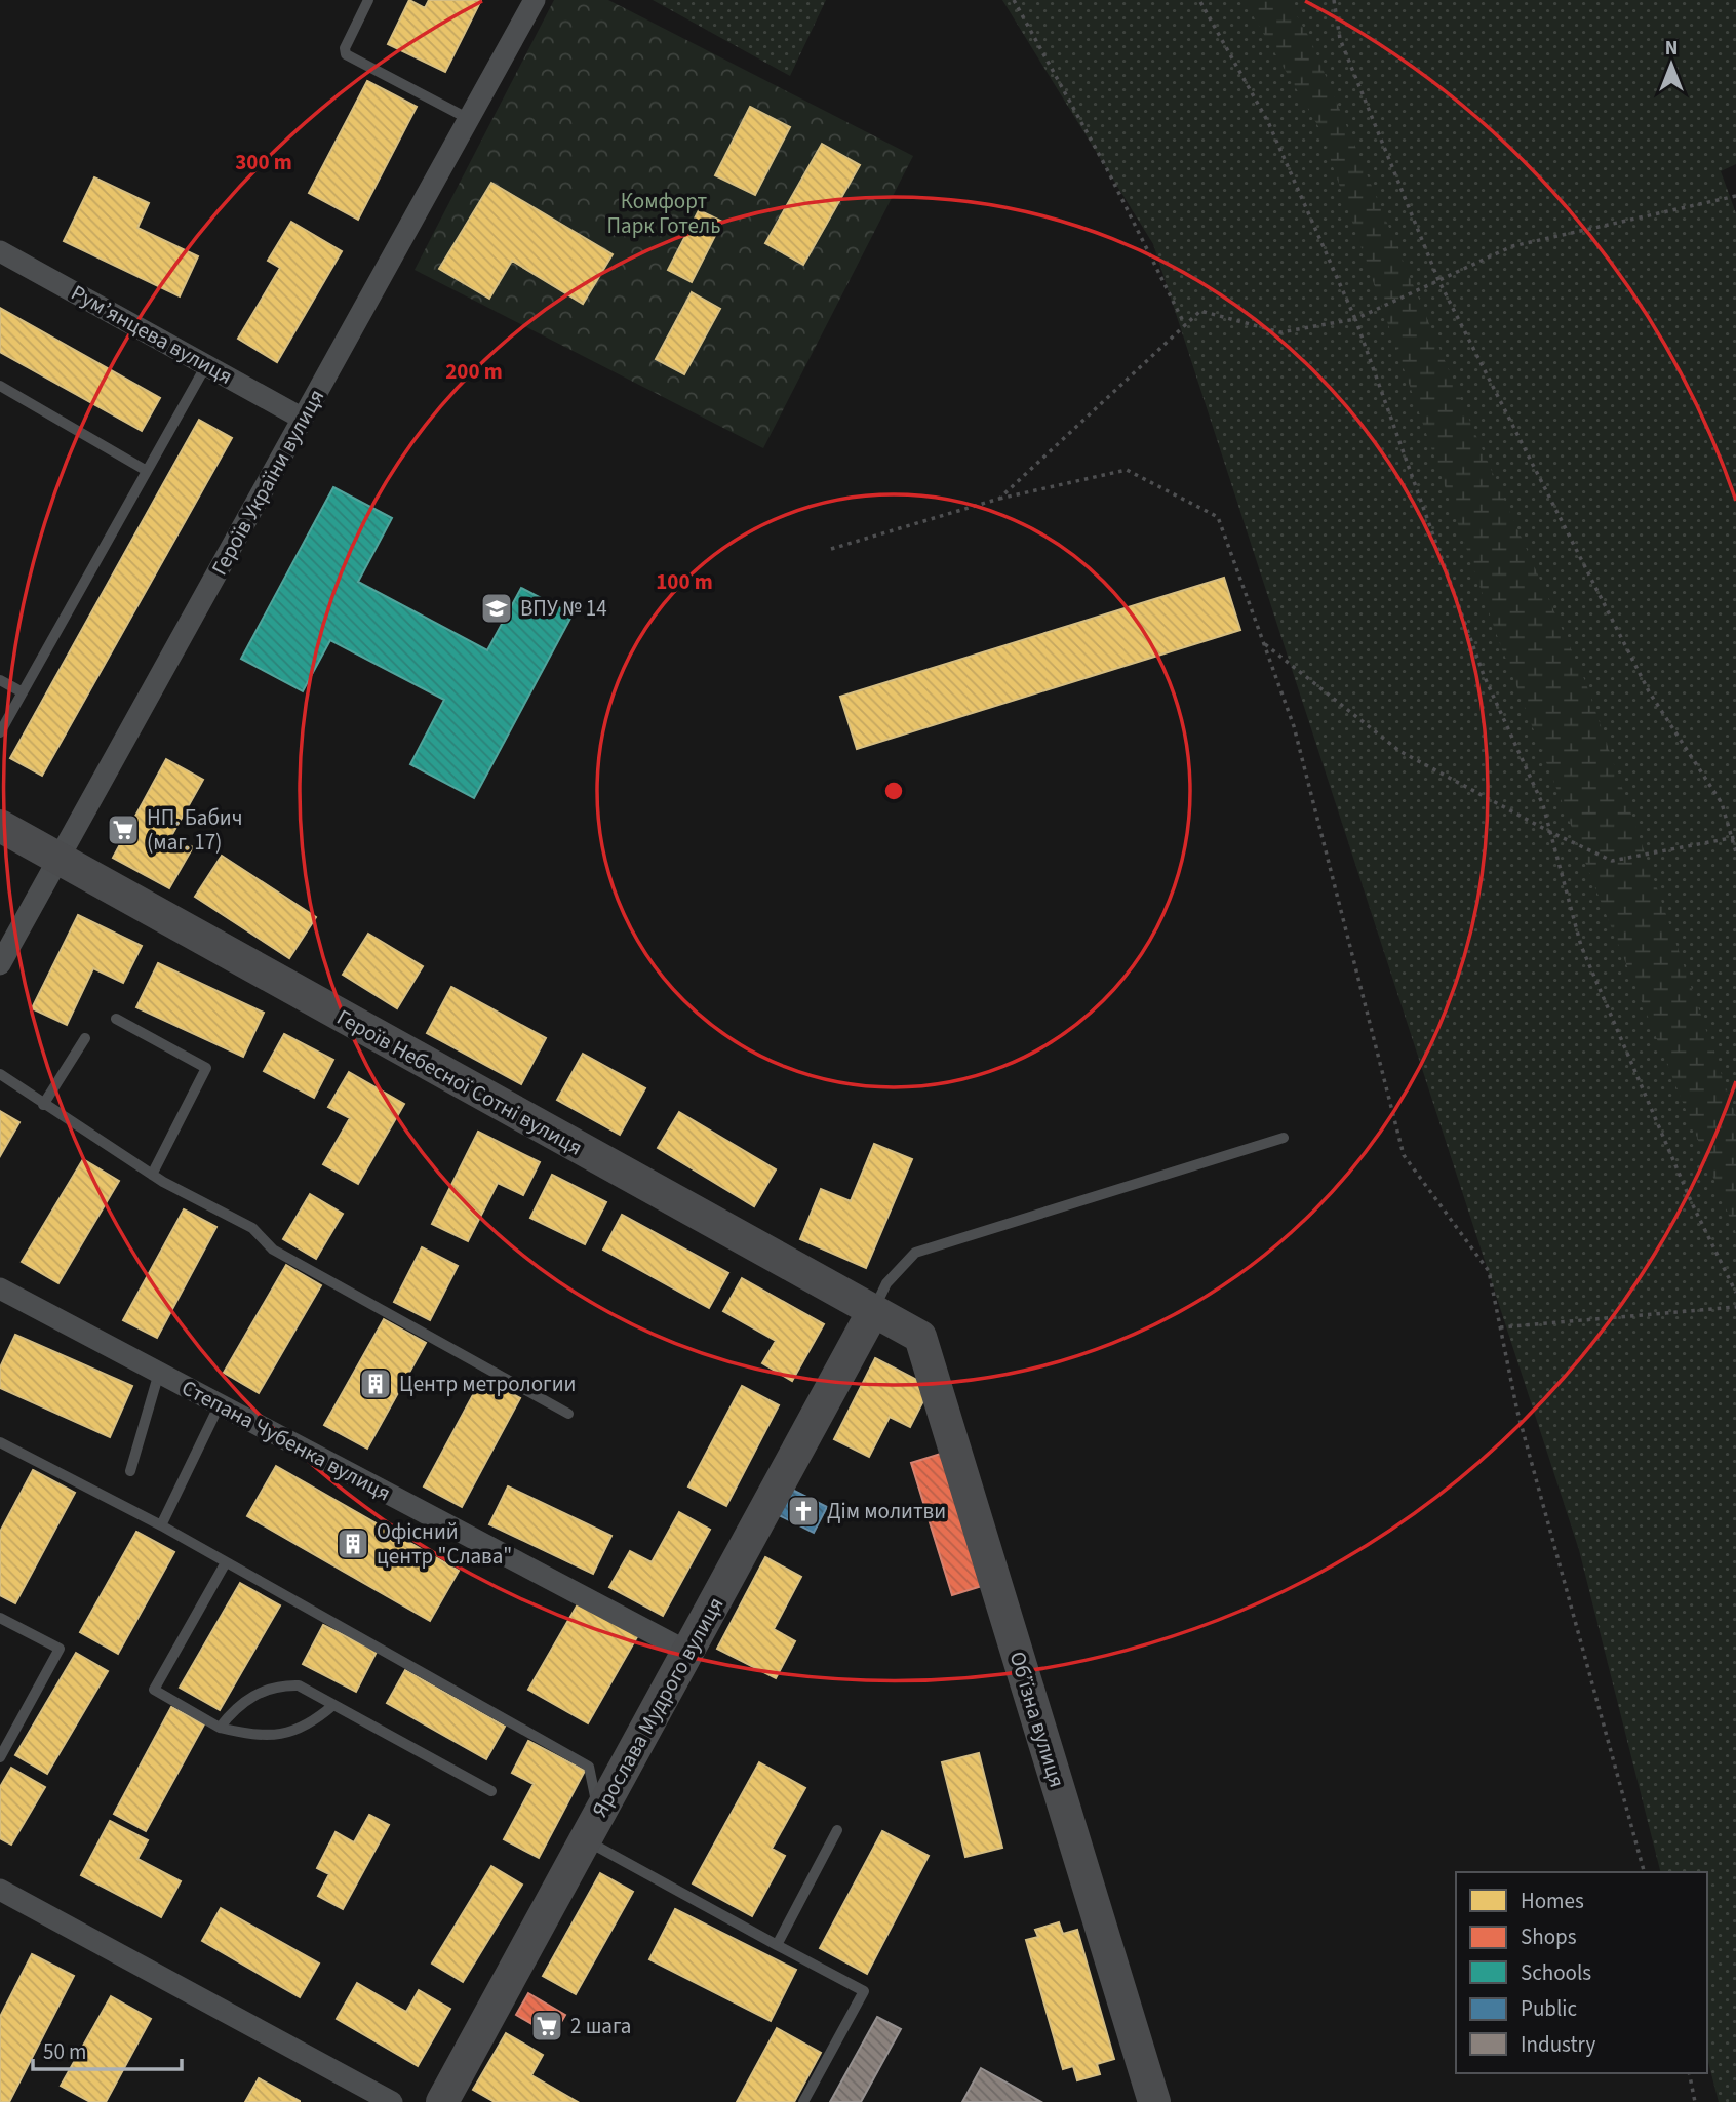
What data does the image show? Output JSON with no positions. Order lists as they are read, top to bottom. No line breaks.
{"streets":{"street":["Рум’янцева вулиця","Героїв України вулиця","Героїв Небесної Сотні вулиця","Степана Чубенка вулиця","Ярослава Мудрого вулиця","Об’їзна вулиця"]},"crossings":[["Рум’янцева вулиця","Героїв України вулиця"],["Героїв України вулиця","Героїв Небесної Сотні вулиця"],["Героїв Небесної Сотні вулиця","Ярослава Мудрого вулиця"],["Героїв Небесної Сотні вулиця","Об’їзна вулиця"],["Степана Чубенка вулиця","Ярослава Мудрого вулиця"]],"parks":["Комфорт Парк Готель"],"places":{"school or university":["ВПУ № 14"],"supermarket":["НП. Бабич (маг. 17)","2 шага"],"building":["Центр метрологии","Офісний центр \"Слава\""],"church":["Дім молитви"]},"legend":["Homes","Shops","Schools","Public","Industry"],"scale_bar":"50 m","north":"top","rings":["300 m","200 m","100 m"]}
